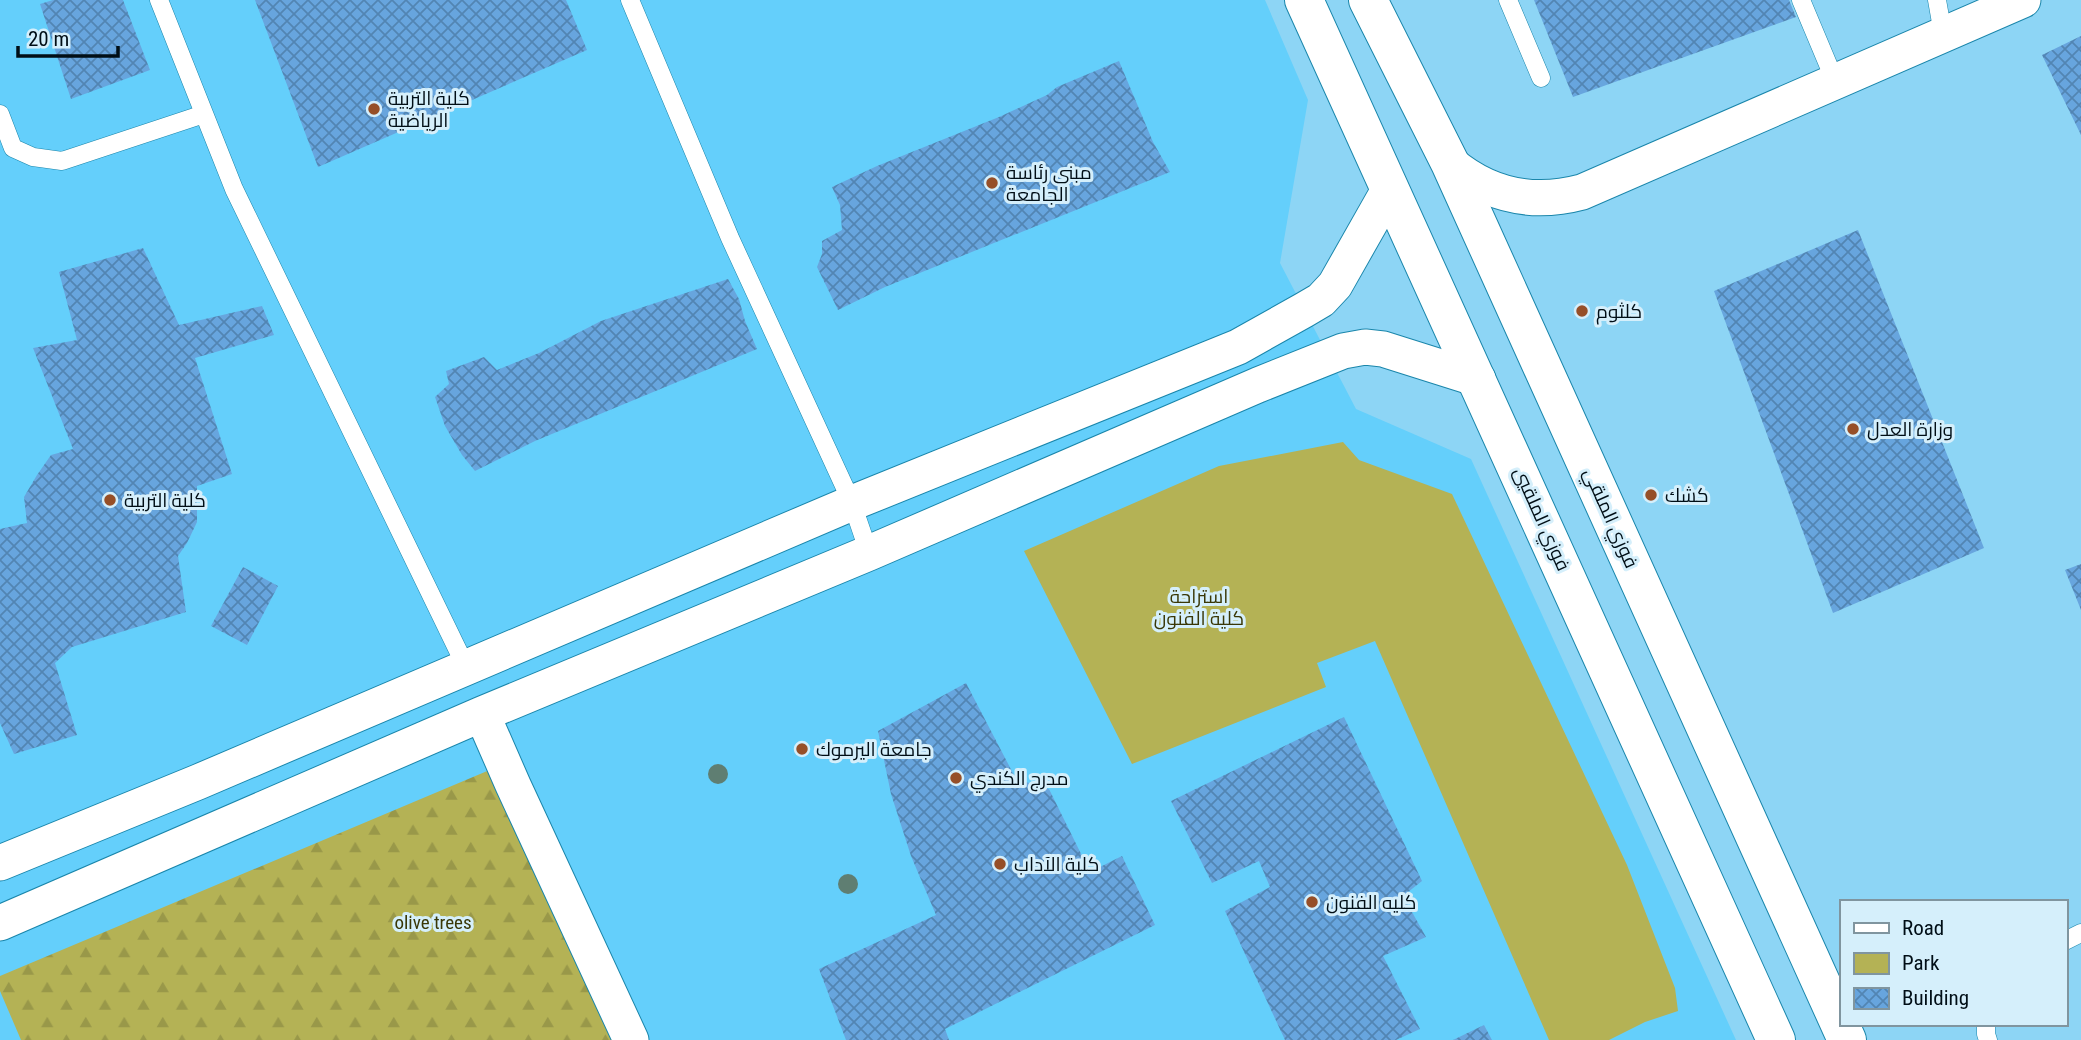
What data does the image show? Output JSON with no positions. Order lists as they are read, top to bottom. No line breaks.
{"streets":{"street":["فوزي الملقي","فوزي الملقيي"]},"parks":["استراحة كلية الفنون","olive trees"],"places":["كلية التربية الرياضية","مبنى رئاسة الجامعة","كلثوم","وزارة العدل","كشك","كلية التربية","جامعة اليرموك","مدرج الكندي","كلية الآداب","كليه الفنون"],"legend":["Road","Park","Building"],"scale_bar":"20 m"}
